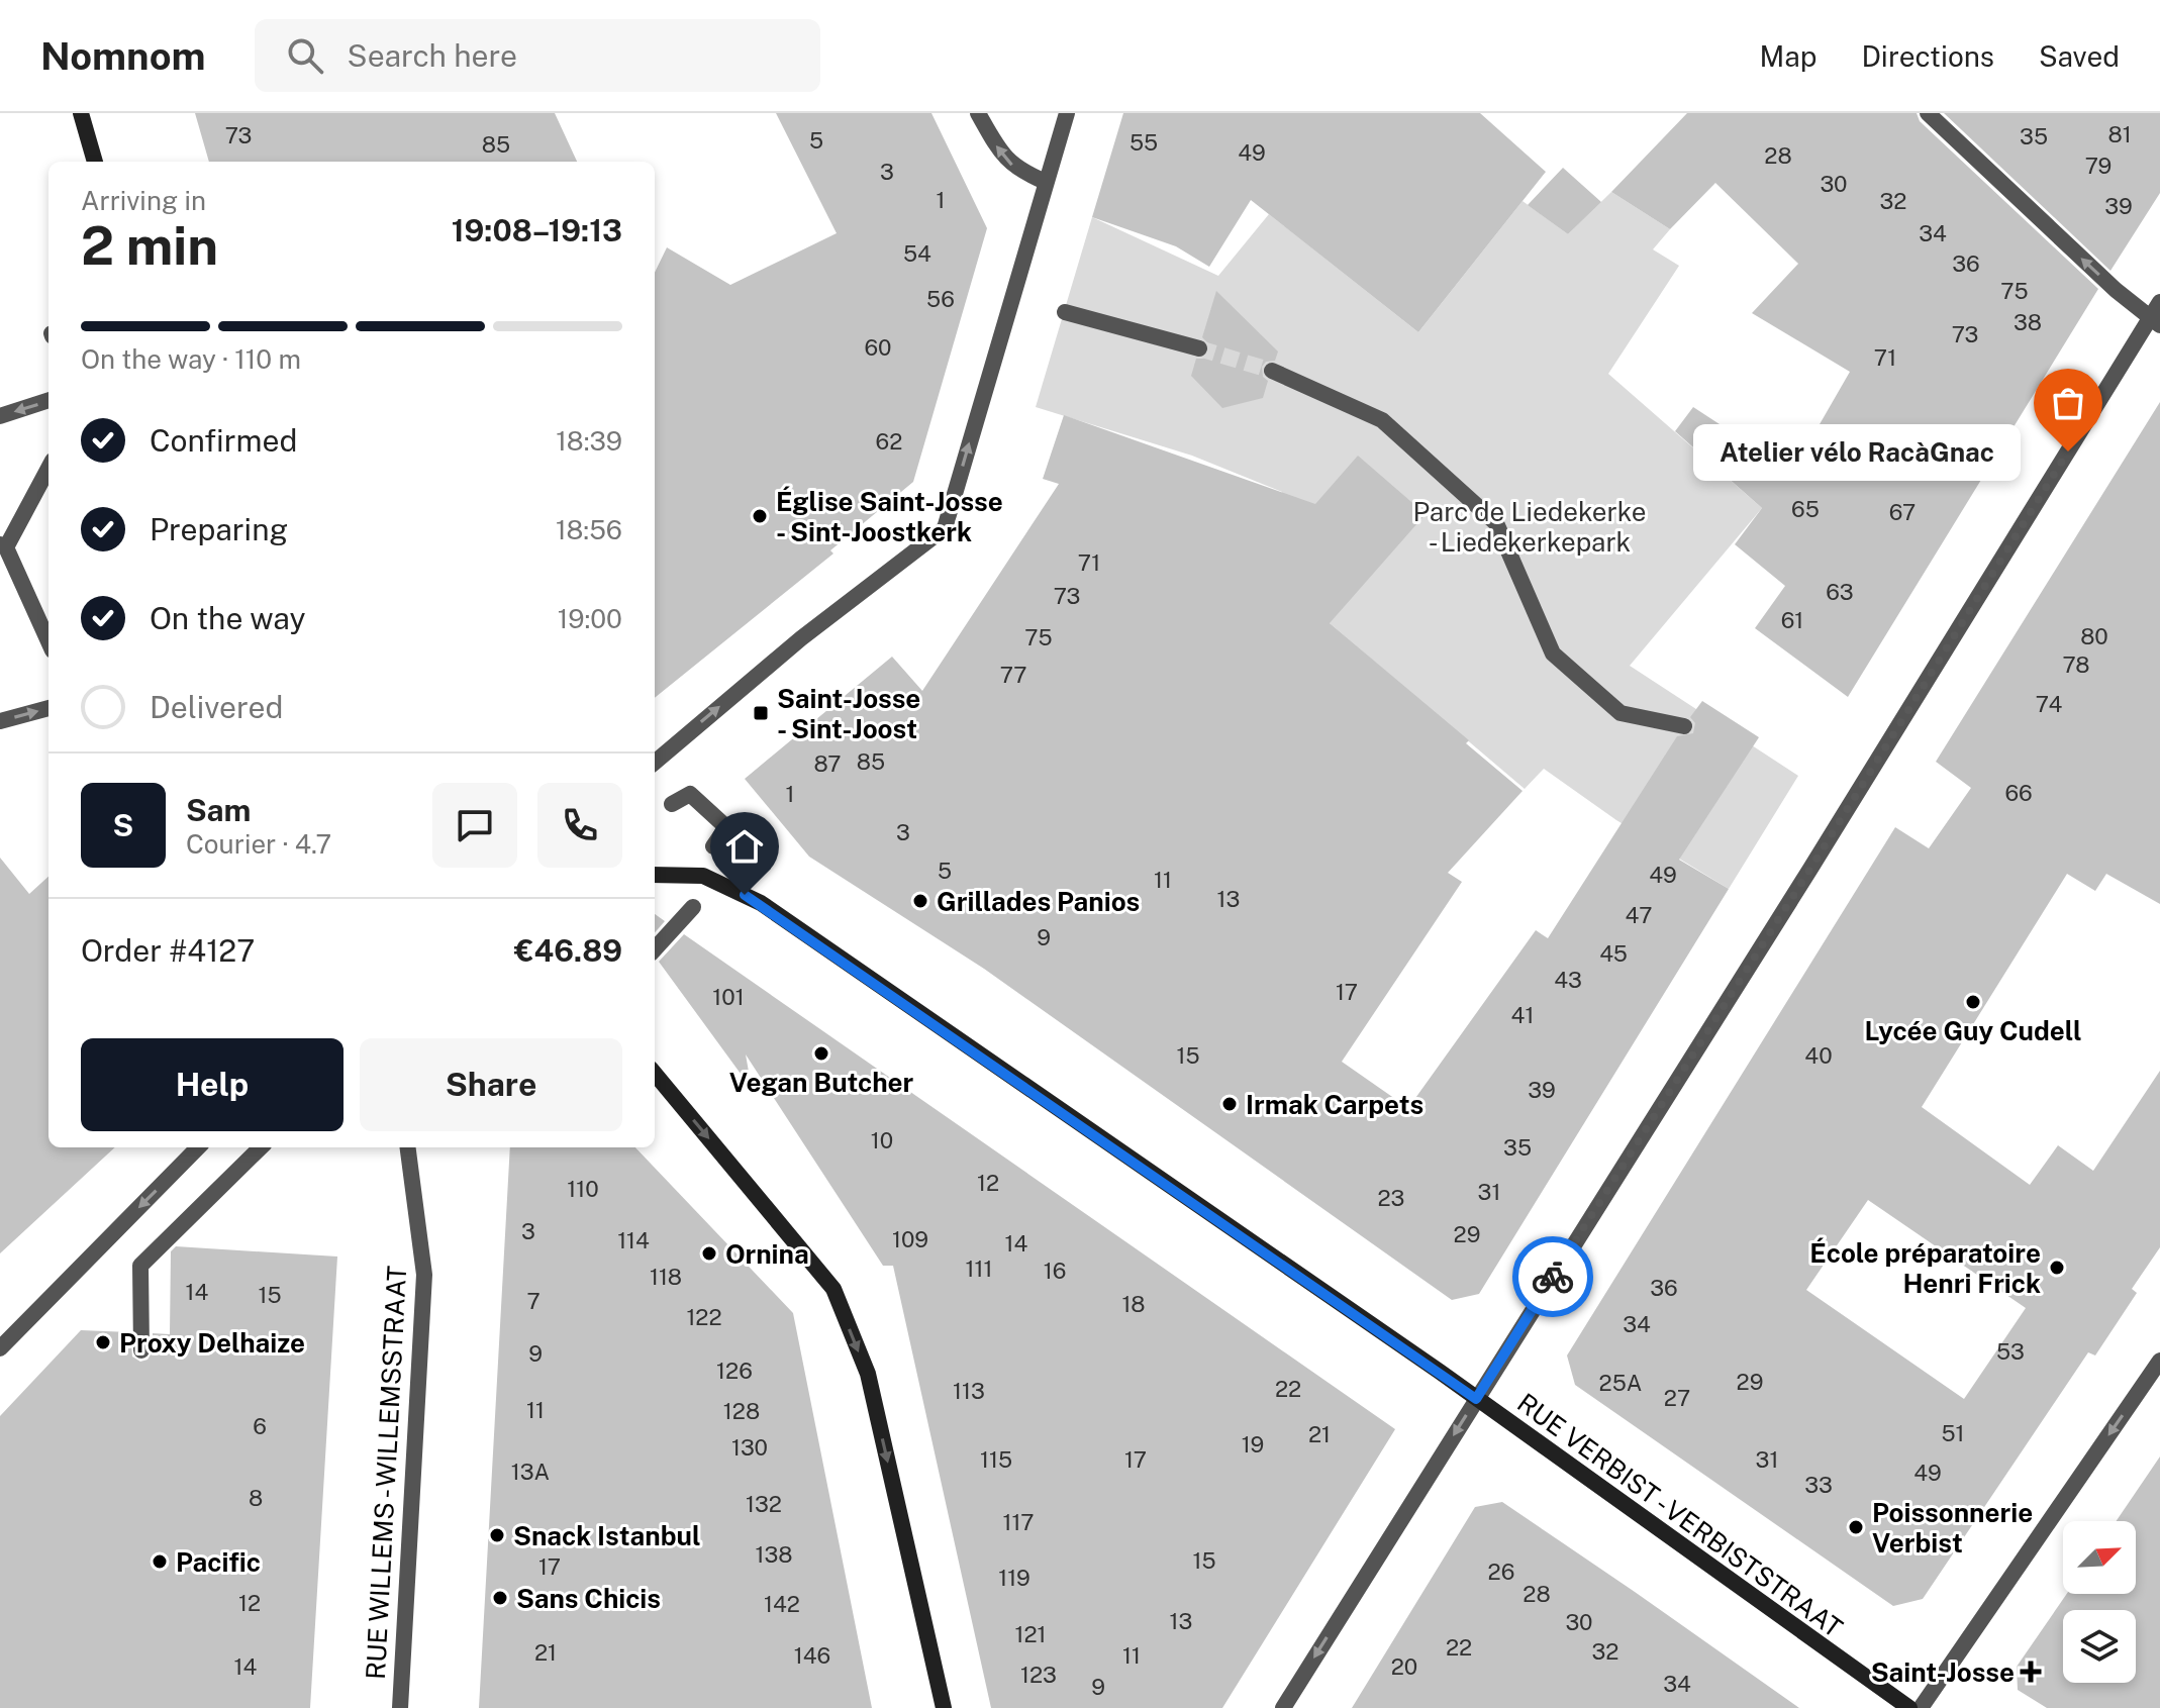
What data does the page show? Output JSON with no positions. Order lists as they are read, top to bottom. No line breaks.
{"streets":{"main road":["RUE VERBIST - VERBISTSTRAAT"],"street":["RUE WILLEMS - WILLEMSSTRAAT"]},"parks":["Parc de Liedekerke - Liedekerkepark"],"places":{"other":["Atelier vélo RacàGnac","Église Saint-Josse - Sint-Joostkerk","Grillades Panios","Lycée Guy Cudell","Vegan Butcher","Irmak Carpets","Ornina","École préparatoire Henri Frick","Proxy Delhaize","Poissonnerie Verbist","Snack Istanbul","Pacific","Sans Chicis"],"transit":["Saint-Josse - Sint-Joost"],"health":["Saint-Josse"]},"house_numbers":["81","73","35","5","55","85","49","28","79","3","30","1","32","39","34","54","36","75","56","38","73","60","71","62","65","67","71","63","73","61","80","75","78","77","74","85","87","66","1","3","5","49","11","13","47","9","45","43","17","101","41","15","40","39","10","35","12","110","31","23","3","29","109","114","14","111","16","118","36","14","15","7","18","122","34","53","9","126","29","25A","22","113","27","11","128","6","51","21","19","130","115","17","31","13A","49","33","8","132","117","138","15","17","26","119","28","12","142","13","30","121","22","32","21","146","11","14","20","123","34","9"],"north":"top right","page":{"header":"Nomnom","search":"Search here","nav":["Map","Directions","Saved"],"heading":["2 min","Arriving in","19:08–19:13"],"panel":["Sam","Courier · 4.7","Order #4127","€46.89"],"bar":"On the way · 110 m","list":[["Confirmed","18:39"],["Preparing","18:56"],["On the way","19:00"],"Delivered"],"bubble":"Atelier vélo RacàGnac","round":"S","buttons":["Help","Share"]}}
